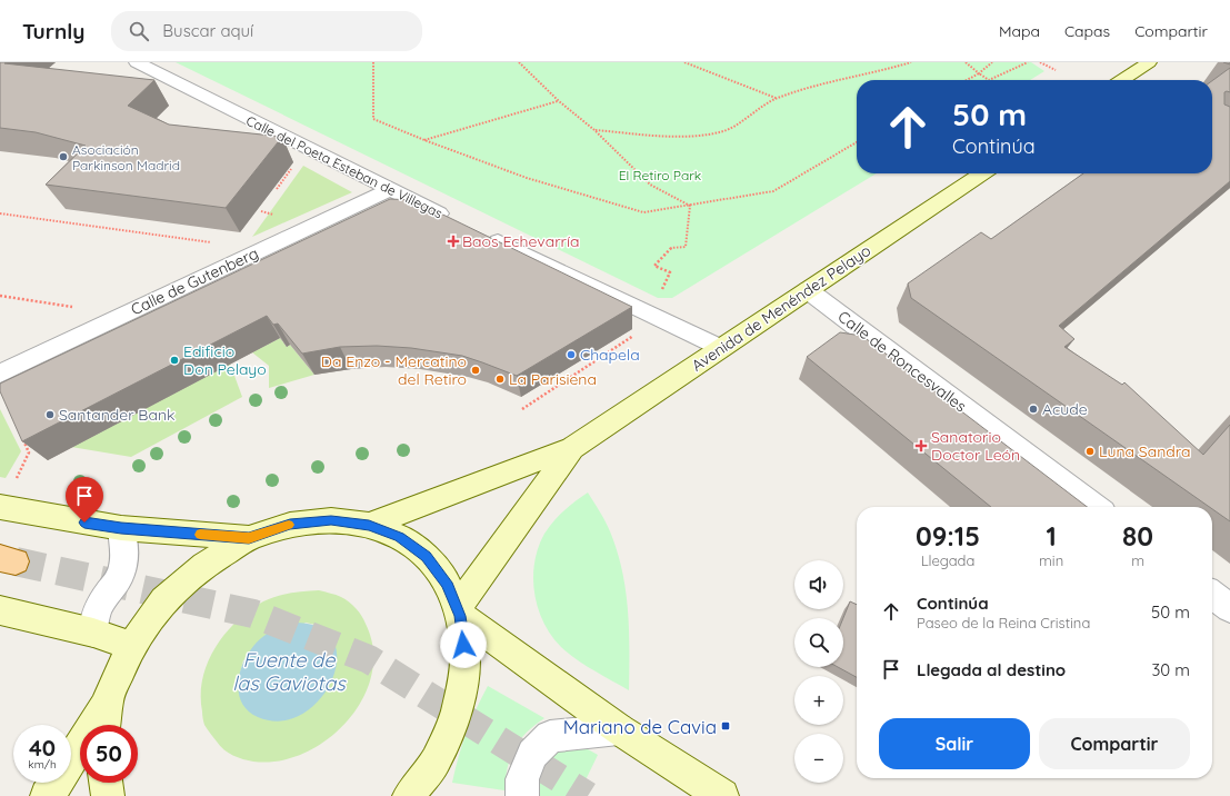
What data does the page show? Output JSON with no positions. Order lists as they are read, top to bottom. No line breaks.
{"streets":{"main road":["Avenida de Menéndez Pelayo"],"street":["Calle del Poeta Esteban de Villegas","Calle de Gutenberg","Calle de Roncesvalles"]},"crossings":[["Calle del Poeta Esteban de Villegas","Calle de Gutenberg"],["Avenida de Menéndez Pelayo","Calle de Roncesvalles"]],"water":["Fuente de las Gaviotas"],"parks":["El Retiro Park"],"places":{"other":["Asociación Parkinson Madrid","Chapela","Edificio Don Pelayo","Da Enzo - Mercatino del Retiro","La Parisiena","Acude","Santander Bank","Luna Sandra"],"health":["Baos Echevarría","Sanatorio Doctor León"],"transit":["Mariano de Cavia"]},"page":{"header":"Turnly","search":"Buscar aquí","nav":["Mapa","Capas","Compartir"],"turn":["50 m","Continúa"],"eta":["09:15","Llegada","1","min","80","m"],"map_buttons":["+","−"],"list":[{"name":"Continúa","note":"Paseo de la Reina Cristina","value":"50 m"},{"name":"Llegada al destino","value":"30 m"}],"buttons":["Salir","Compartir"],"speed":"40 km/h","limit":"50"}}
